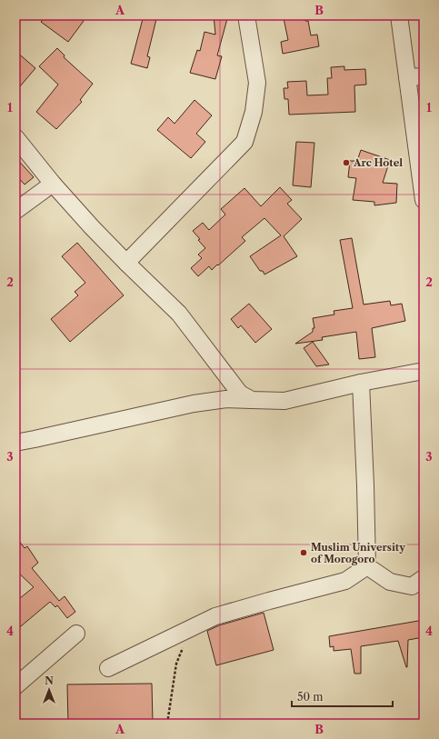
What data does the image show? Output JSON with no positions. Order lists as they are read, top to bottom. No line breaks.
{"places":["Arc Hotel","Muslim University of Morogoro"],"scale_bar":"50 m","north":"top","grid":{"columns":["A","B"],"rows":["1","2","3","4"]}}
